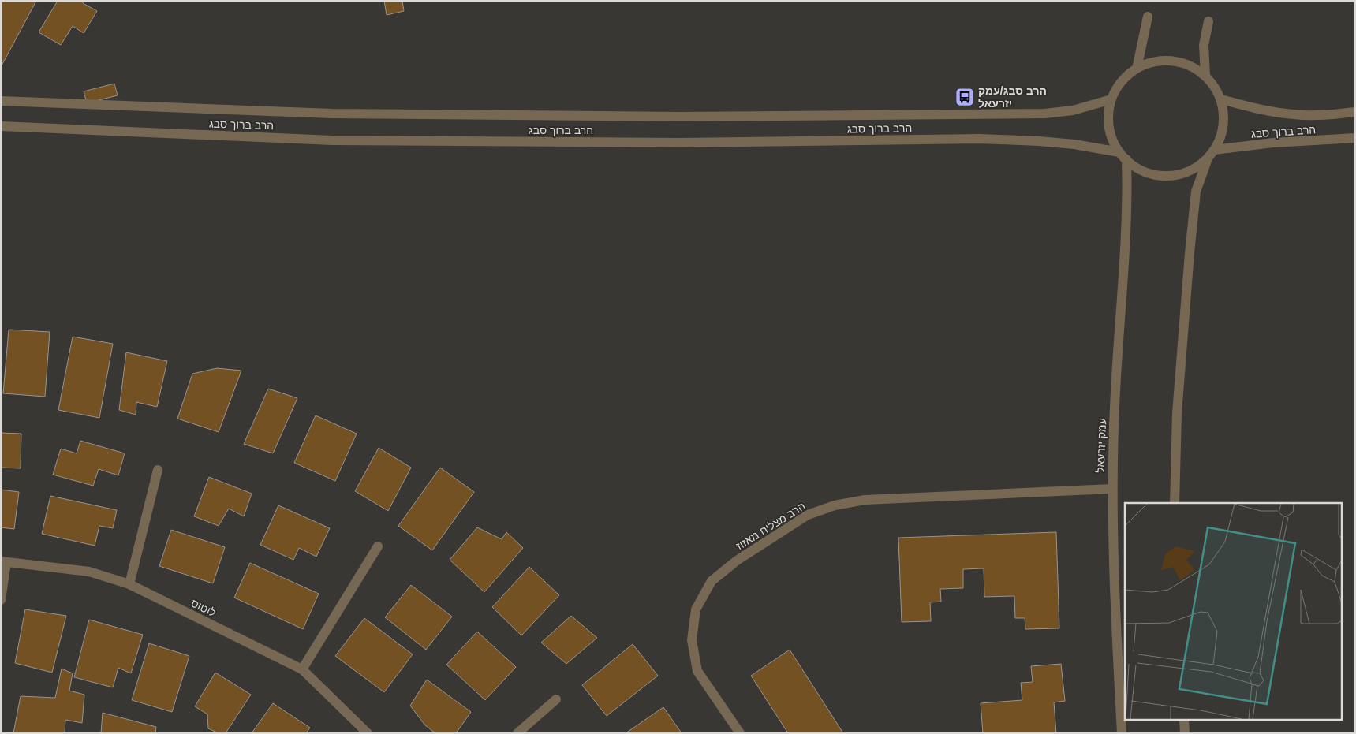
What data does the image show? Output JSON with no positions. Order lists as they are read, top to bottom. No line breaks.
{"streets":{"street":["הרב ברוך סבג","עמק יזרעאל","הרב מצליח מאזוז","לוטוס"]},"crossings":[["הרב ברוך סבג","עמק יזרעאל"],["עמק יזרעאל","הרב מצליח מאזוז"]],"places":{"bus stop":["הרב סבג/עמק יזרעאל"]}}
